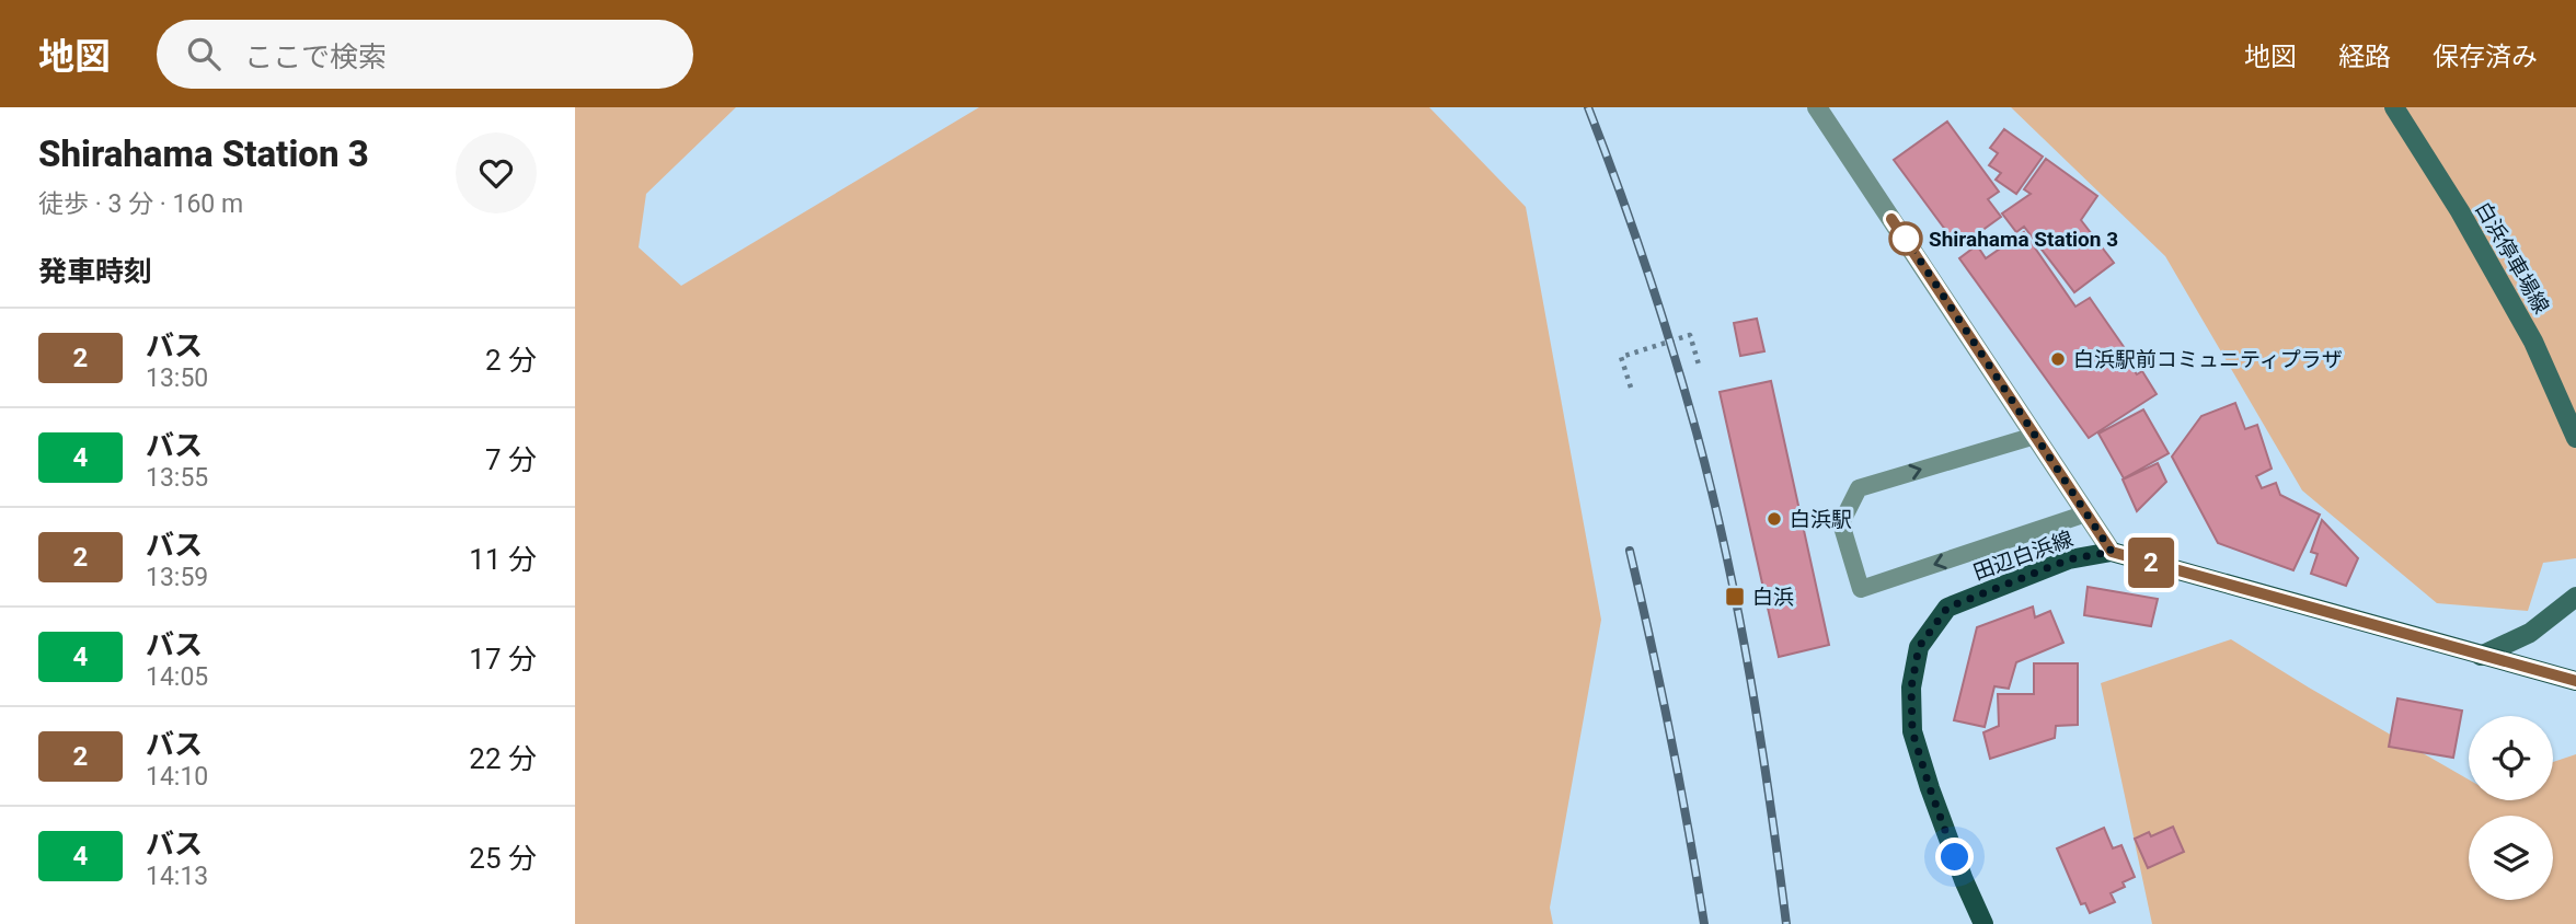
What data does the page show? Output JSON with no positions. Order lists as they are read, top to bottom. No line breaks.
{"streets":{"main road":["白浜停車場線","田辺白浜線"]},"places":{"other":["Shirahama Station 3","白浜駅前コミュニティプラザ","白浜駅"],"transit":["白浜"]},"lines":["bus line 2"],"page":{"header":"地図","search":"ここで検索","nav":["地図","経路","保存済み"],"heading":[["Shirahama Station 3","徒歩 · 3 分 · 160 m"],"発車時刻"],"on_map":"2","list":[{"mark":"2","name":"バス","note":"13:50","value":"2 分"},{"mark":"4","name":"バス","note":"13:55","value":"7 分"},{"mark":"2","name":"バス","note":"13:59","value":"11 分"},{"mark":"4","name":"バス","note":"14:05","value":"17 分"},{"mark":"2","name":"バス","note":"14:10","value":"22 分"},{"mark":"4","name":"バス","note":"14:13","value":"25 分"}]}}
